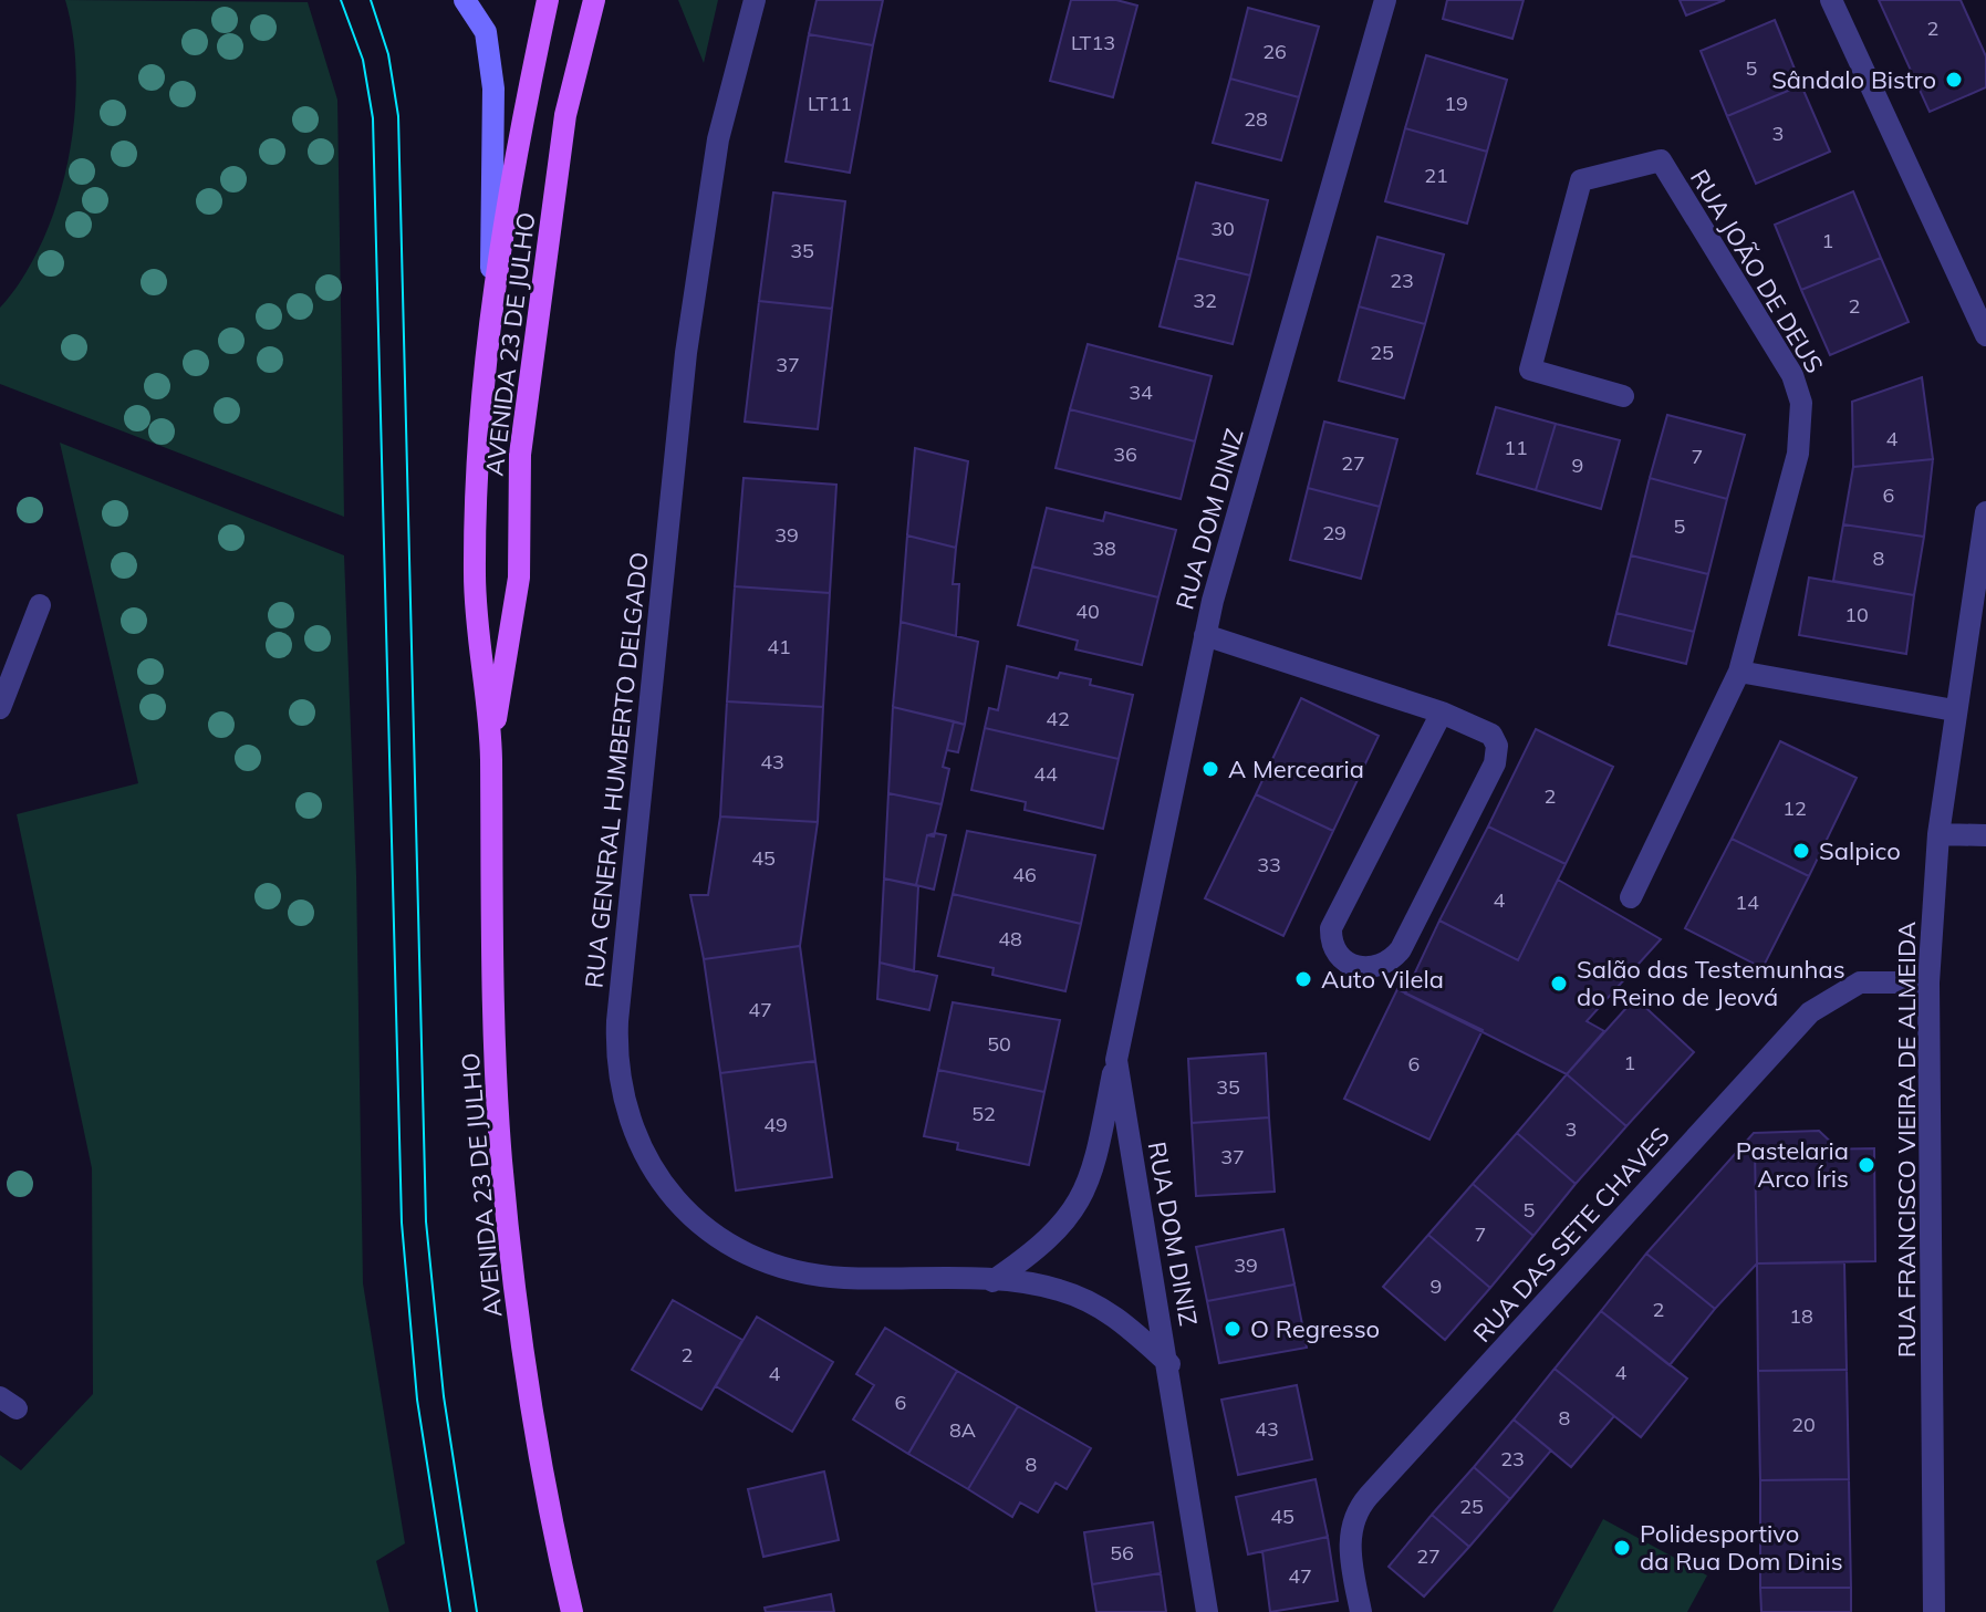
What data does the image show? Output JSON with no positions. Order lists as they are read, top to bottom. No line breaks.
{"streets":{"main road":["AVENIDA 23 DE JULHO"],"street":["RUA JOÃO DE DEUS","RUA DOM DINIZ","RUA GENERAL HUMBERTO DELGADO","RUA FRANCISCO VIEIRA DE ALMEIDA","RUA DAS SETE CHAVES"]},"crossings":[["RUA DOM DINIZ","RUA GENERAL HUMBERTO DELGADO"],["RUA FRANCISCO VIEIRA DE ALMEIDA","RUA DAS SETE CHAVES"]],"places":["Sândalo Bistro","A Mercearia","Salpico","Auto Vilela","Salão das Testemunhas do Reino de Jeová","Pastelaria Arco Íris","O Regresso","Polidesportivo da Rua Dom Dinis"],"house_numbers":["2","LT13","26","5","LT11","19","28","3","21","30","1","35","23","32","2","25","37","34","4","11","36","7","27","9","6","5","29","39","38","8","40","10","41","42","43","44","2","12","45","33","46","4","14","48","47","50","1","6","35","52","49","3","37","5","7","39","9","2","18","2","4","4","6","8","20","43","8A","23","8","25","45","56","27","47"]}
